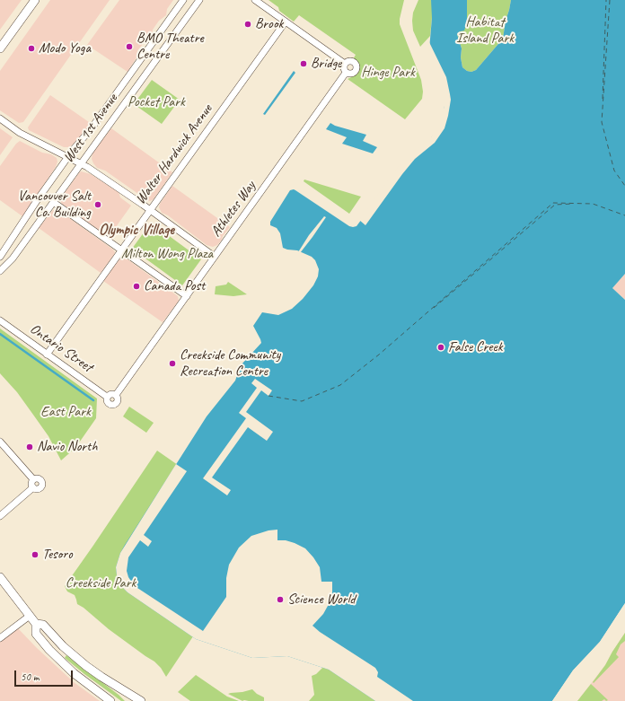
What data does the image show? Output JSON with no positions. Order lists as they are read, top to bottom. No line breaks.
{"streets":{"street":["West 1st Avenue","Walter Hardwick Avenue","Athletes Way","Ontario Street"]},"crossings":[["Walter Hardwick Avenue","Ontario Street"],["Athletes Way","Ontario Street"]],"districts":["Olympic Village"],"parks":["Habitat Island Park","Hinge Park","Pocket Park","Milton Wong Plaza","East Park","Creekside Park"],"places":["Brook","BMO Theatre Centre","Modo Yoga","Bridge","Vancouver Salt Co. Building","Canada Post","False Creek","Creekside Community Recreation Centre","Navio North","Tesoro","Science World"],"scale_bar":"50 m"}
